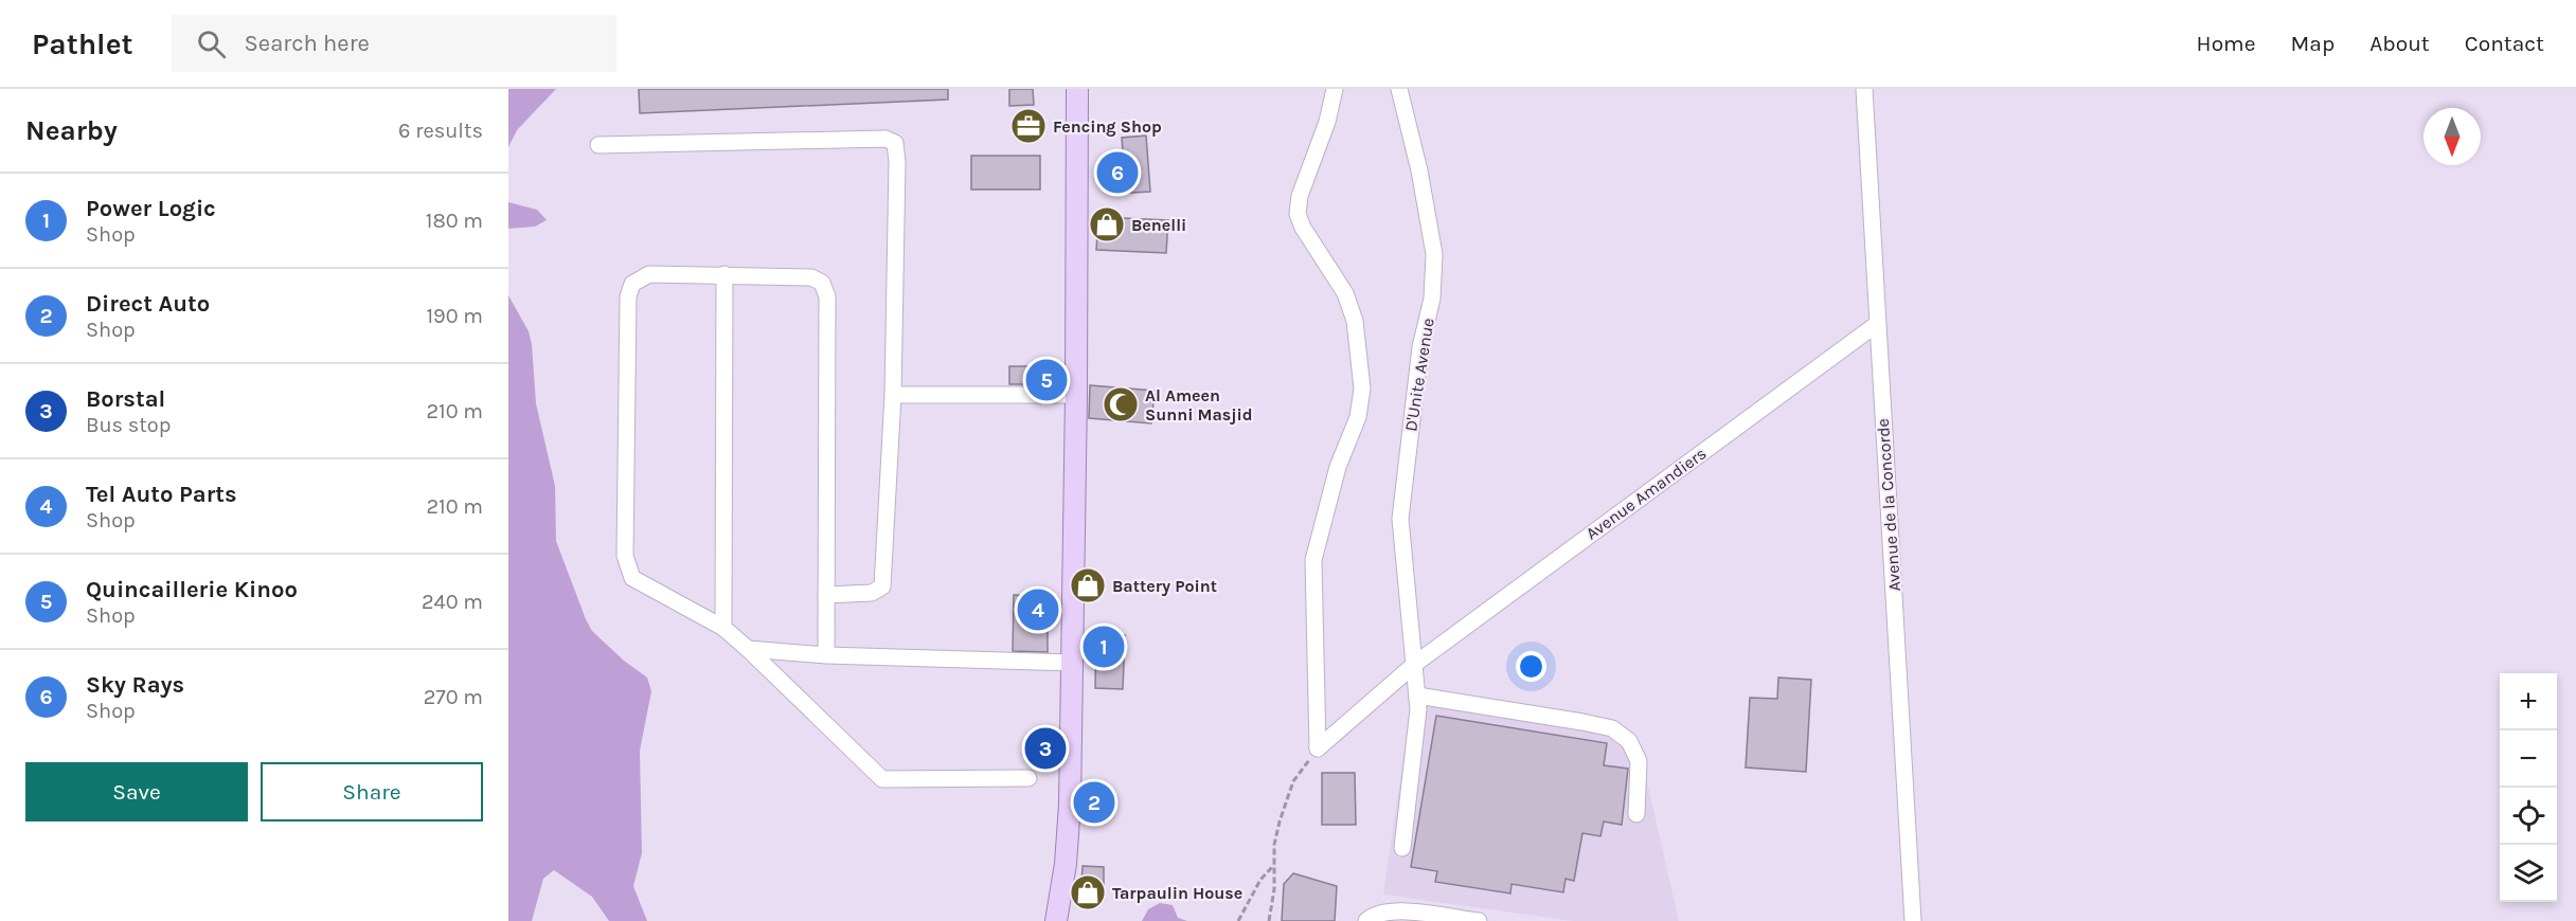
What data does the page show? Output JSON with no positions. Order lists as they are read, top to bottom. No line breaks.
{"streets":{"street":["D'Unite Avenue","Avenue Amandiers","Avenue de la Concorde"]},"crossings":[["D'Unite Avenue","Avenue Amandiers"],["Avenue Amandiers","Avenue de la Concorde"]],"places":{"office":["Fencing Shop"],"shop":["Benelli","Battery Point","Tarpaulin House"],"mosque":["Al Ameen Sunni Masjid"]},"north":"bottom","page":{"header":"Pathlet","search":"Search here","nav":["Home","Map","About","Contact"],"heading":["Nearby","6 results"],"pins":["6","5","4","1","3","2"],"list":[{"mark":"1","name":"Power Logic","note":"Shop","value":"180 m"},{"mark":"2","name":"Direct Auto","note":"Shop","value":"190 m"},{"mark":"3","name":"Borstal","note":"Bus stop","value":"210 m"},{"mark":"4","name":"Tel Auto Parts","note":"Shop","value":"210 m"},{"mark":"5","name":"Quincaillerie Kinoo","note":"Shop","value":"240 m"},{"mark":"6","name":"Sky Rays","note":"Shop","value":"270 m"}],"map_buttons":["+","−"],"buttons":["Save","Share"]}}
